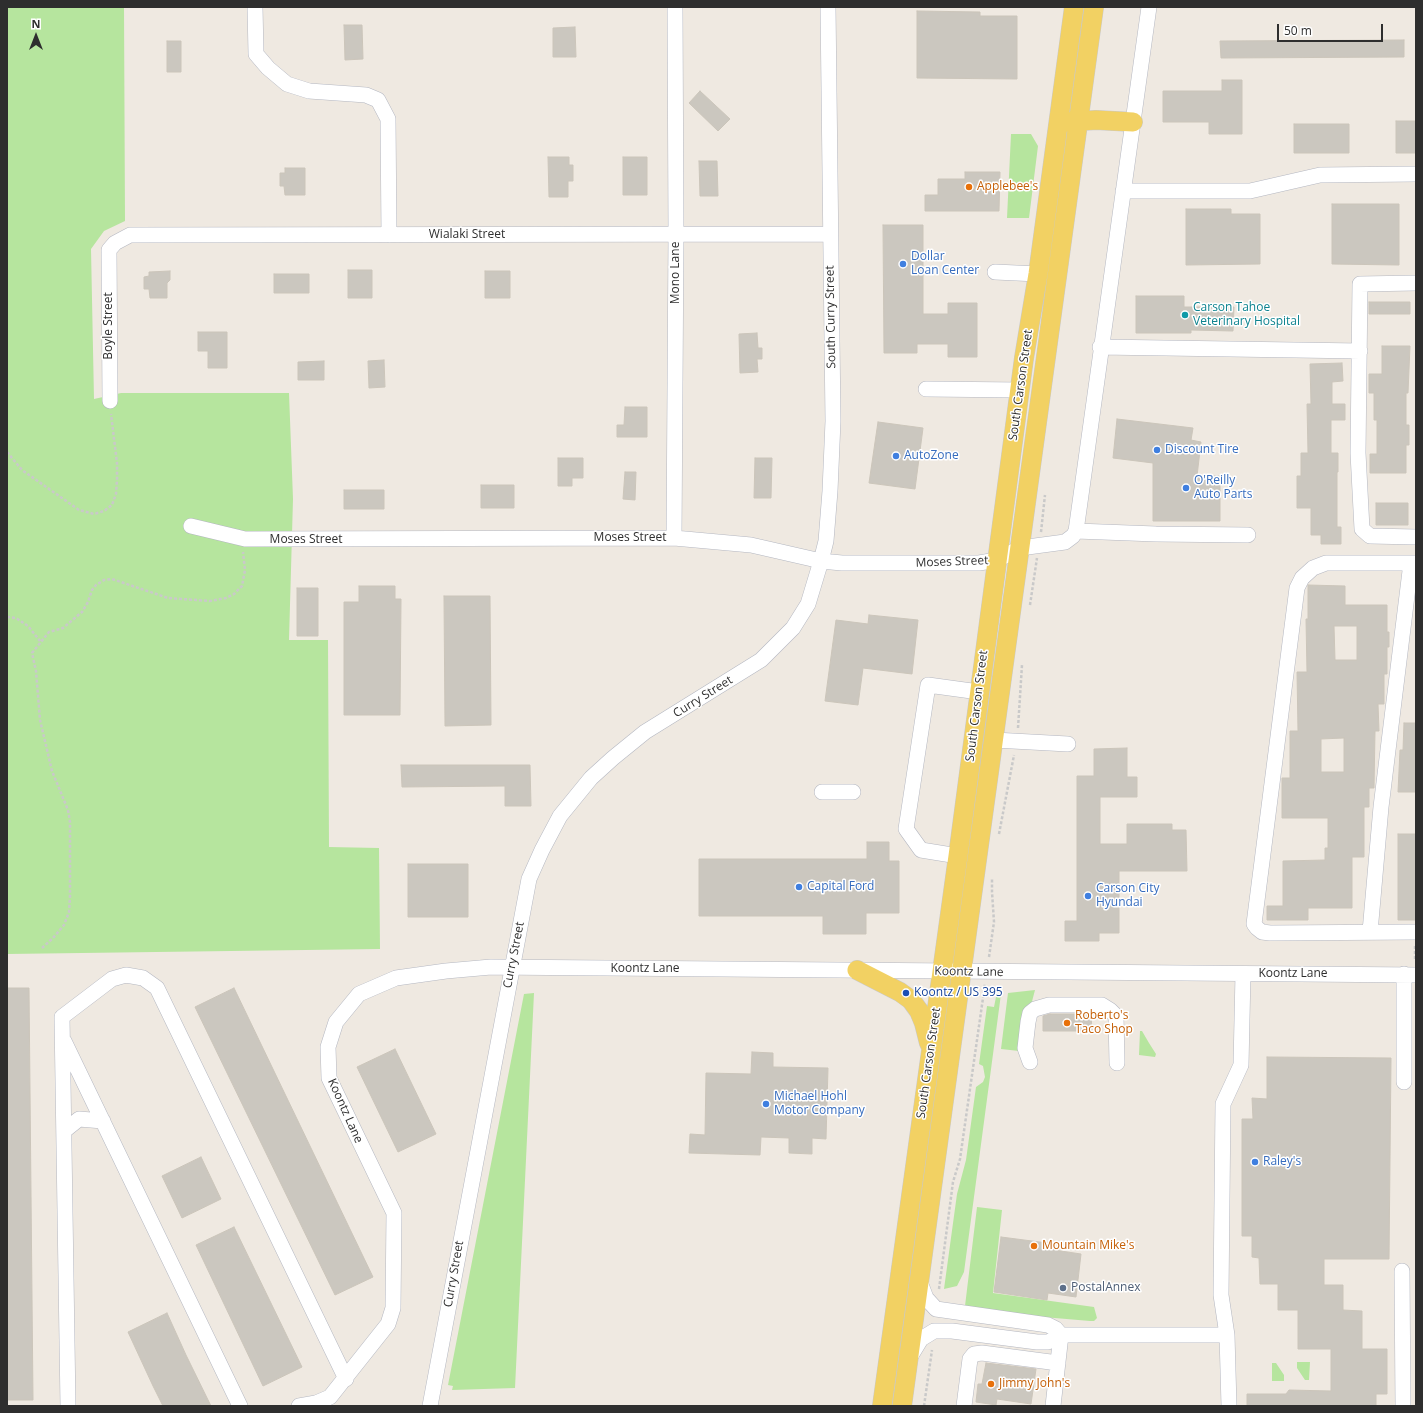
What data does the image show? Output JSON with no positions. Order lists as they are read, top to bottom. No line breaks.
{"streets":{"main road":["South Carson Street"],"street":["Wialaki Street","Mono Lane","South Curry Street","Boyle Street","Moses Street","Curry Street","Koontz Lane"]},"crossings":[["Wialaki Street","Mono Lane"],["Wialaki Street","South Curry Street"],["Wialaki Street","Boyle Street"],["Mono Lane","Moses Street"],["South Curry Street","Moses Street"],["South Curry Street","Curry Street"],["South Carson Street","Moses Street"],["South Carson Street","Koontz Lane"],["Curry Street","Koontz Lane"]],"places":["Applebee's","Dollar Loan Center","Carson Tahoe Veterinary Hospital","Discount Tire","AutoZone","O'Reilly Auto Parts","Capital Ford","Carson City Hyundai","Koontz / US 395","Roberto's Taco Shop","Michael Hohl Motor Company","Raley's","Mountain Mike's","PostalAnnex","Jimmy John's"],"scale_bar":"50 m","north":"top"}
